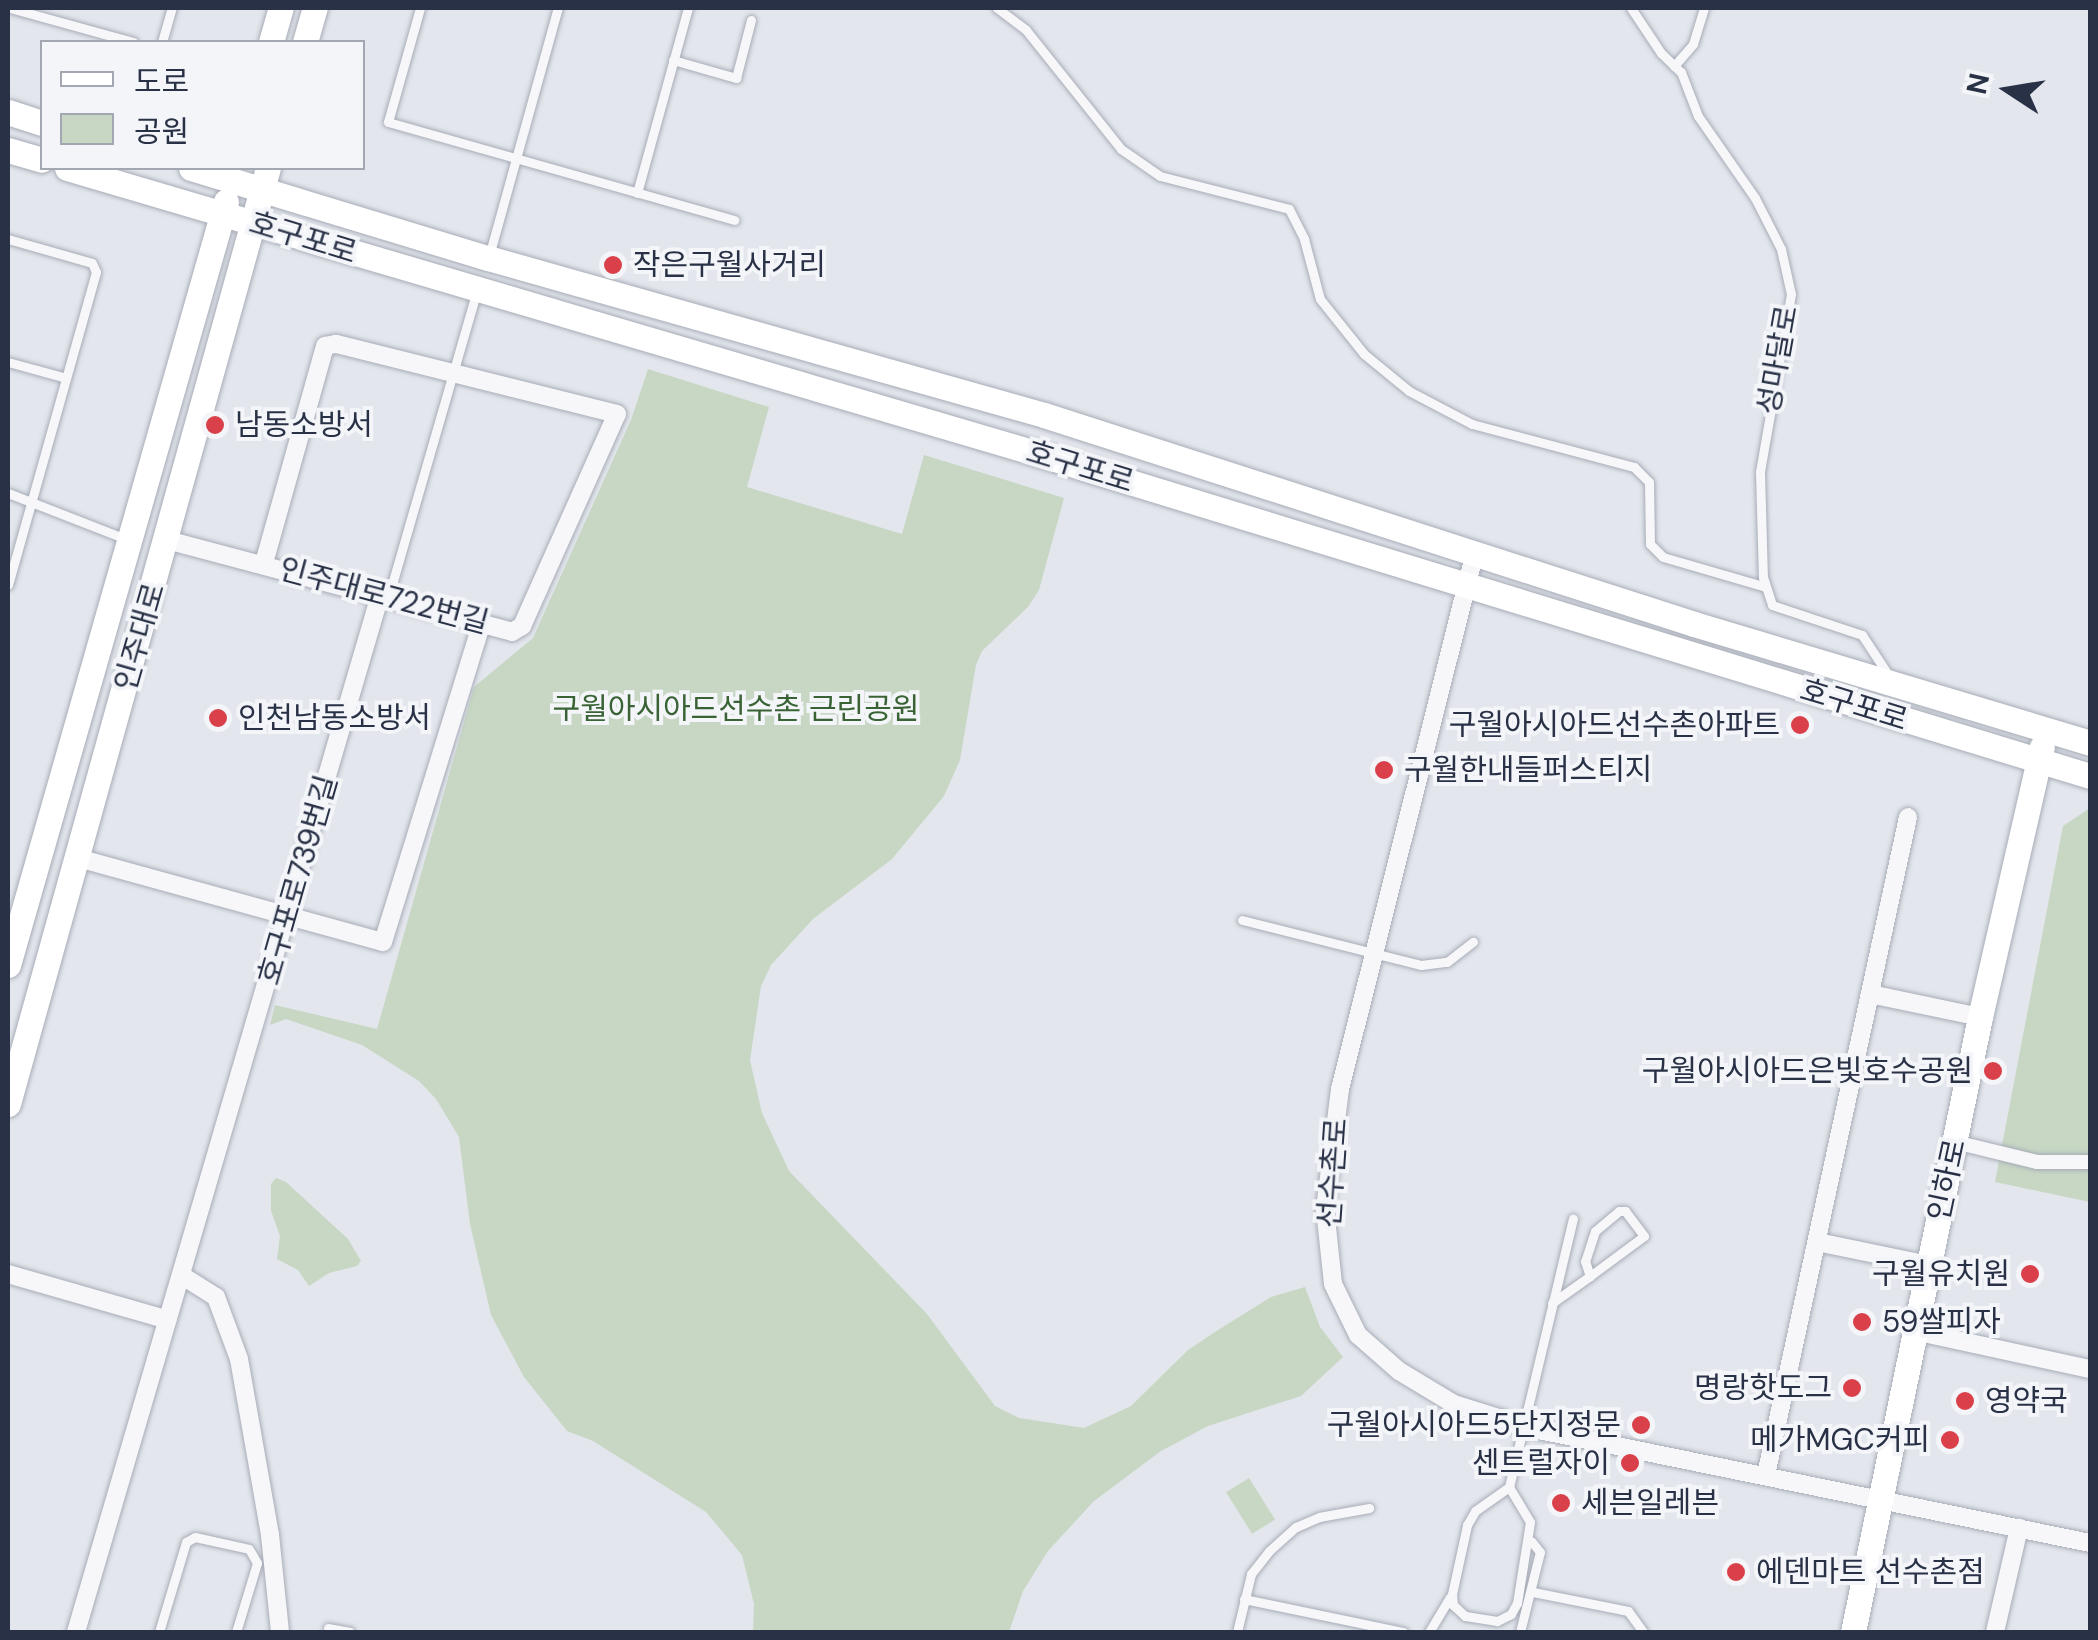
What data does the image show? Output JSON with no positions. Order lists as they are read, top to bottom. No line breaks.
{"streets":{"main road":["호구포로","인주대로","인하로"],"street":["인주대로722번길","호구포로739번길","선수촌로"],"lane":["성마달로"]},"crossings":[["호구포로","인주대로"],["호구포로","호구포로739번길"],["호구포로","선수촌로"],["호구포로","인하로"],["인주대로722번길","인주대로"],["인주대로722번길","호구포로739번길"],["선수촌로","인하로"]],"parks":["구월아시아드선수촌 근린공원"],"places":["작은구월사거리","남동소방서","인천남동소방서","구월아시아드선수촌아파트","구월한내들퍼스티지","구월아시아드은빛호수공원","구월유치원","59쌀피자","명랑핫도그","영약국","구월아시아드5단지정문","메가MGC커피","센트럴자이","세븐일레븐","에덴마트 선수촌점"],"legend":["도로","공원"],"north":"left"}
